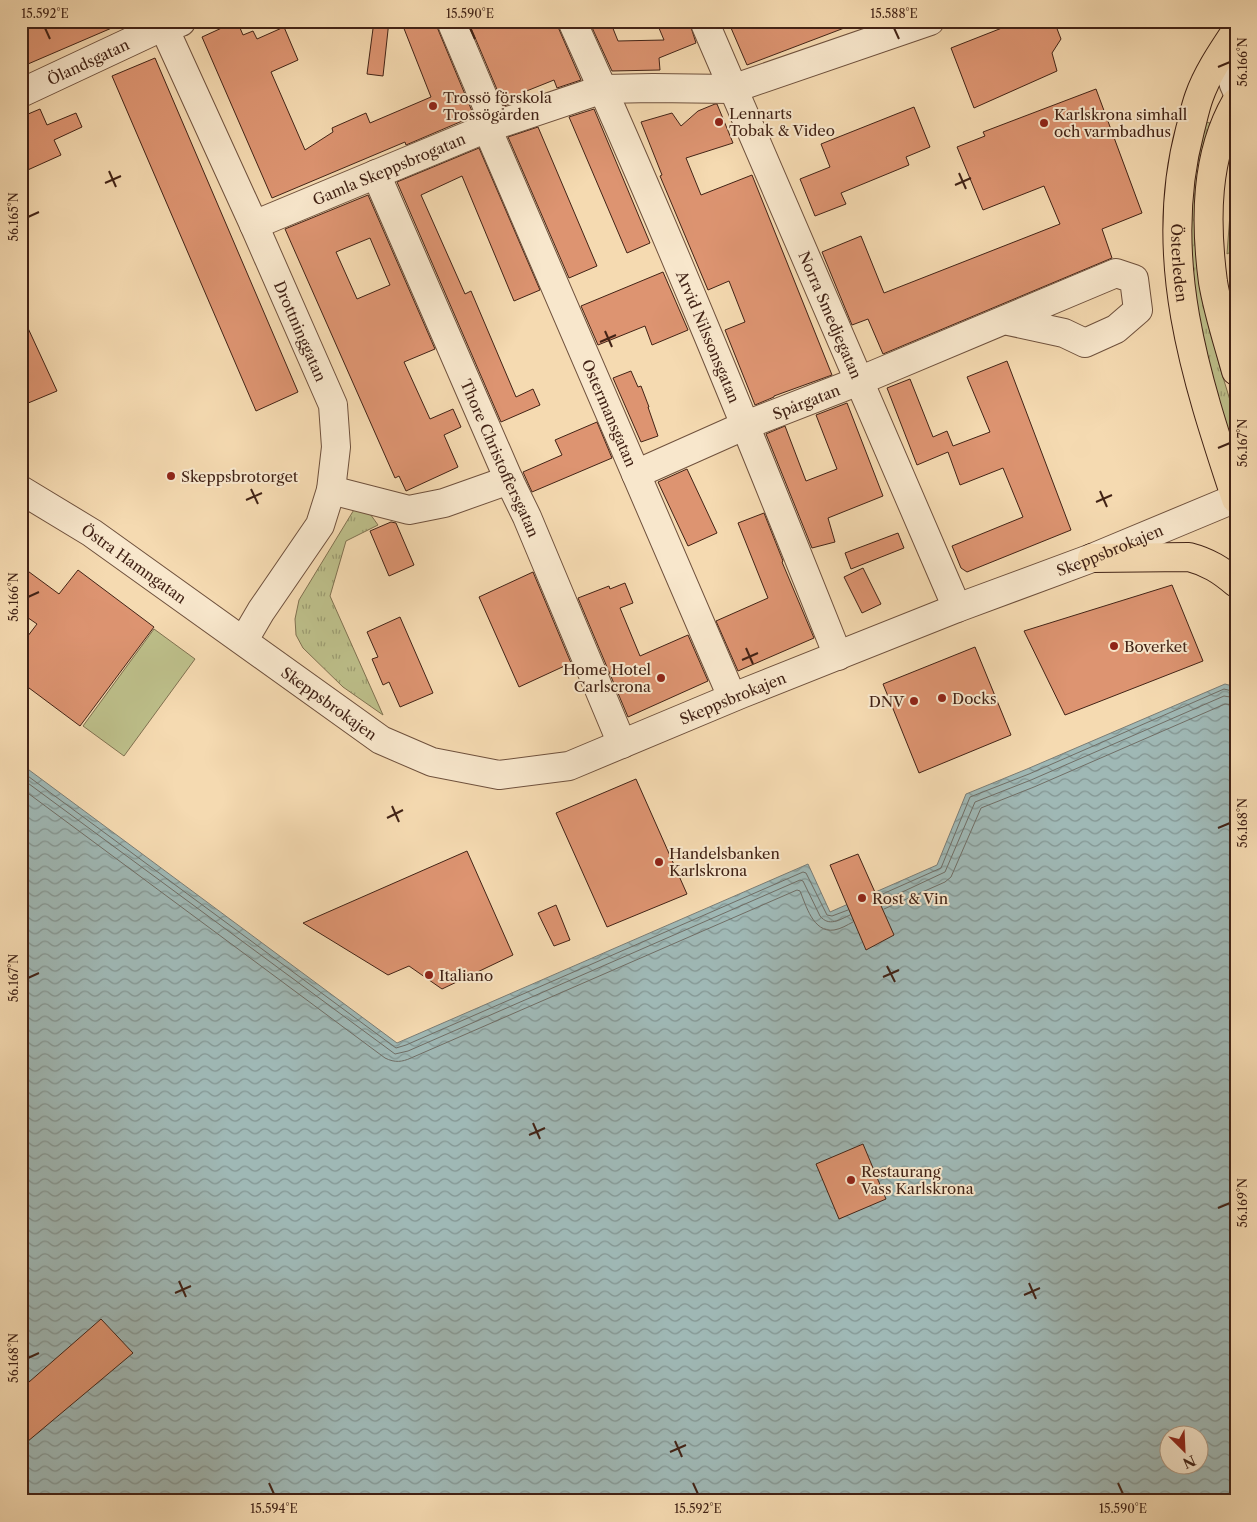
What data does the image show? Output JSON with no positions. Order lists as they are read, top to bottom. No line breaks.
{"streets":{"main road":["Österleden"],"street":["Ölandsgatan","Gamla Skeppsbrogatan","Norra Smedjegatan","Drottninggatan","Arvid Nilssonsgatan","Spårgatan","Ostermansgatan","Thore Christoffersgatan","Skeppsbrokajen","Östra Hamngatan"]},"crossings":[["Ölandsgatan","Drottninggatan"],["Gamla Skeppsbrogatan","Norra Smedjegatan"],["Gamla Skeppsbrogatan","Drottninggatan"],["Gamla Skeppsbrogatan","Arvid Nilssonsgatan"],["Gamla Skeppsbrogatan","Ostermansgatan"],["Gamla Skeppsbrogatan","Thore Christoffersgatan"],["Österleden","Skeppsbrokajen"],["Norra Smedjegatan","Spårgatan"],["Norra Smedjegatan","Skeppsbrokajen"],["Drottninggatan","Skeppsbrokajen"],["Drottninggatan","Östra Hamngatan"],["Arvid Nilssonsgatan","Spårgatan"],["Arvid Nilssonsgatan","Skeppsbrokajen"],["Spårgatan","Ostermansgatan"],["Ostermansgatan","Skeppsbrokajen"],["Thore Christoffersgatan","Skeppsbrokajen"],["Skeppsbrokajen","Östra Hamngatan"]],"places":["Trossö förskola Trossögården","Lennarts Tobak & Video","Karlskrona simhall och varmbadhus","Skeppsbrotorget","Boverket","Home Hotel Carlscrona","Docks","DNV","Handelsbanken Karlskrona","Rost & Vin","Italiano","Restaurang Vass Karlskrona"],"north":"bottom right","coordinates":["15.592°E","15.590°E","15.588°E","56.166°N","56.165°N","56.167°N","56.168°N","56.169°N","15.594°E"]}
